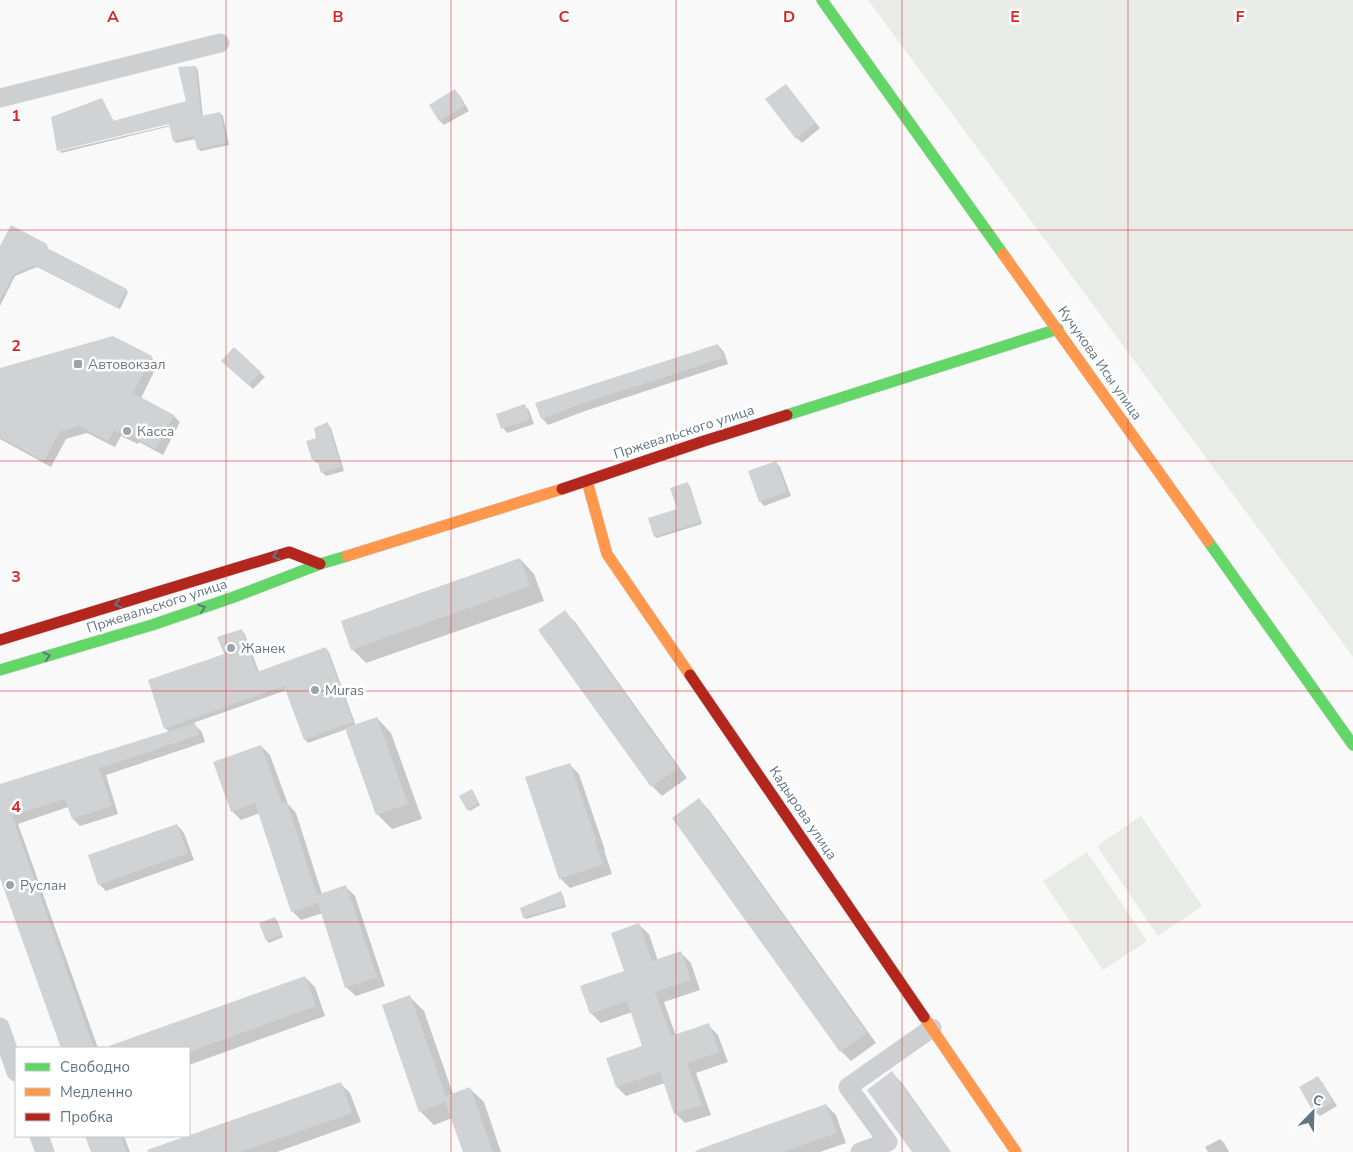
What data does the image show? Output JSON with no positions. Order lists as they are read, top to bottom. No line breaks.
{"streets":{"main road":["Кучукова Исы улица","Пржевальского улица","Кадырова улица"]},"crossings":[["Кучукова Исы улица","Пржевальского улица"],["Пржевальского улица","Кадырова улица"]],"places":{"transit":["Автовокзал"],"other":["Касса","Жанек","Muras","Руслан"]},"legend":["Свободно","Медленно","Пробка"],"north":"top right","grid":{"columns":["A","B","C","D","E","F"],"rows":["1","2","3","4"]}}
